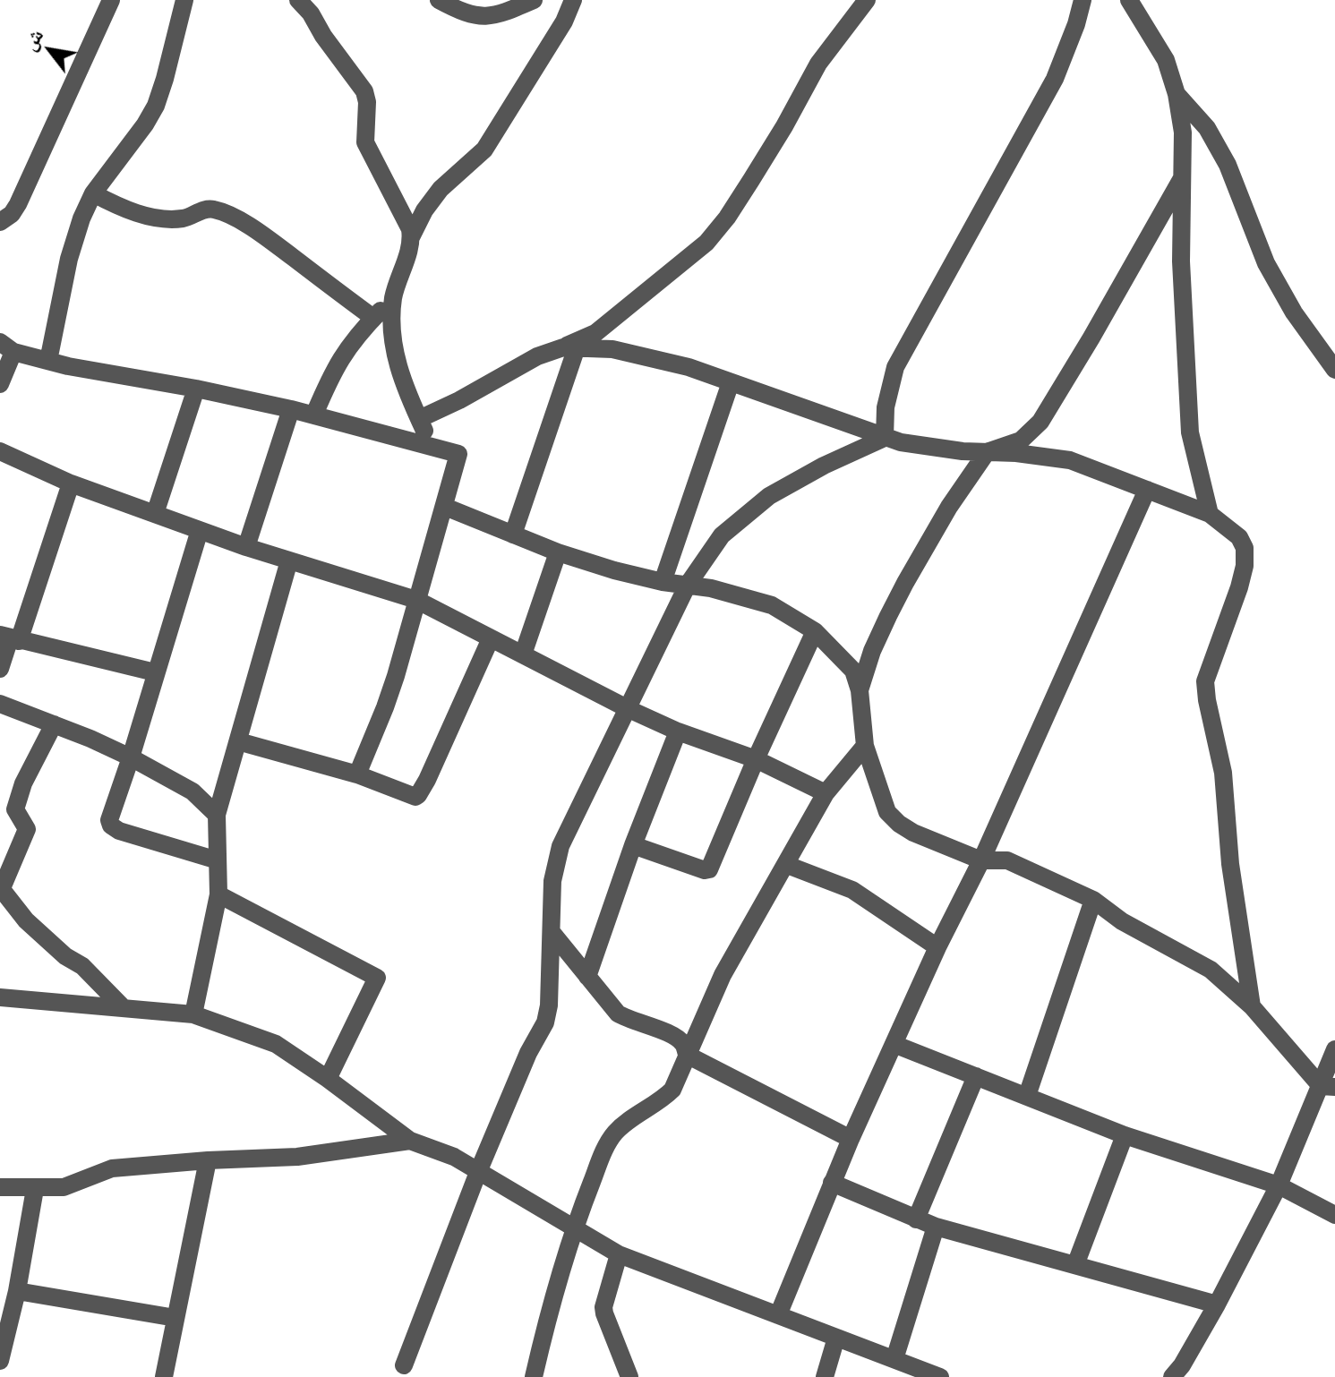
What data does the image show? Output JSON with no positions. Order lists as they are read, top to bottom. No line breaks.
{"north":"top left"}
